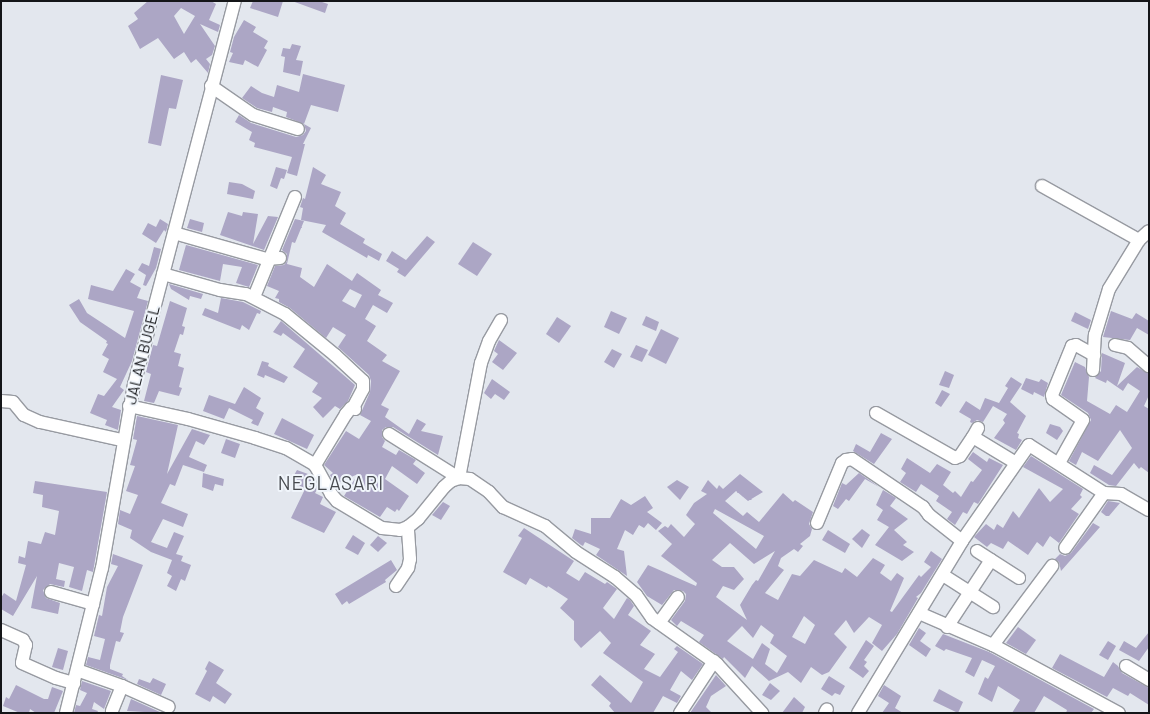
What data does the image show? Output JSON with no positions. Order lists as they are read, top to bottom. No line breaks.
{"streets":{"street":["JALAN BUGEL"]},"districts":["NEGLASARI"]}
